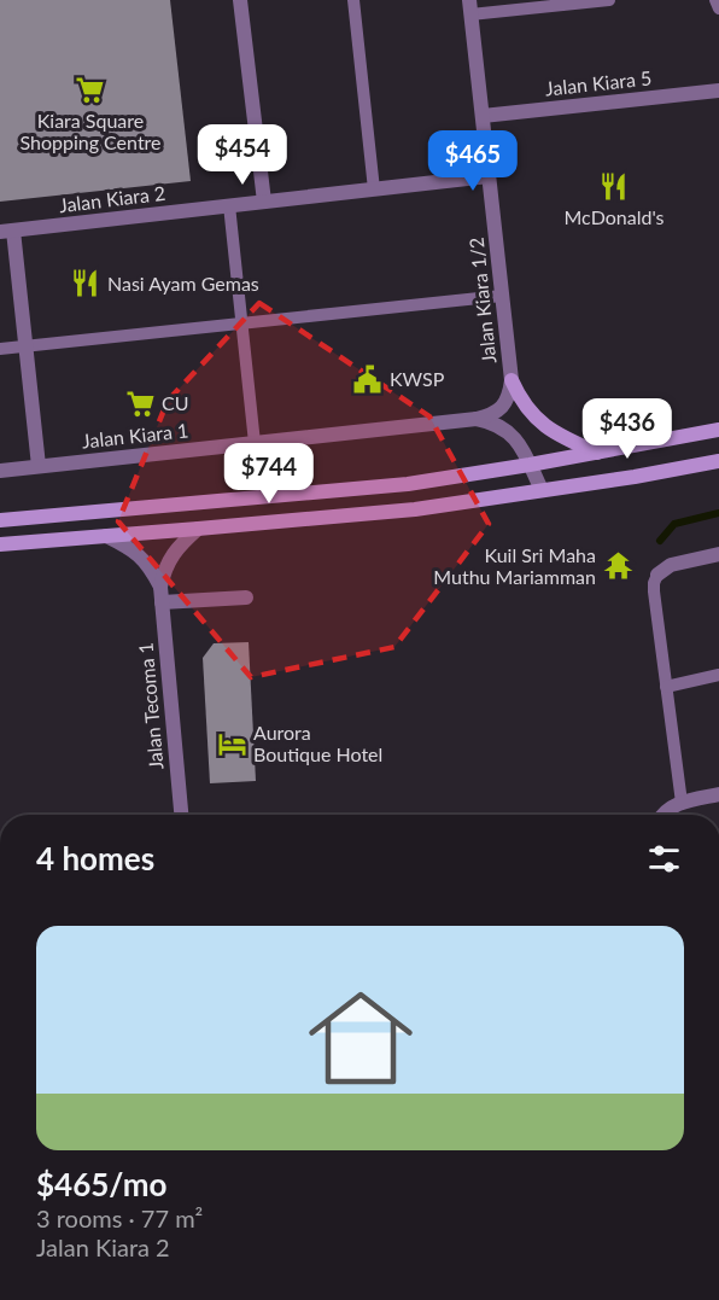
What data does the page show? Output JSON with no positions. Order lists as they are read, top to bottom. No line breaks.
{"streets":{"street":["Jalan Kiara 5","Jalan Kiara 2","Jalan Kiara 1/2","Jalan Kiara 1","Jalan Tecoma 1"]},"crossings":[["Jalan Kiara 5","Jalan Kiara 1/2"],["Jalan Kiara 2","Jalan Kiara 1/2"],["Jalan Kiara 1/2","Jalan Kiara 1"]],"places":{"supermarket":["Kiara Square Shopping Centre","CU"],"restaurant":["McDonald's","Nasi Ayam Gemas"],"public building":["KWSP"],"temple":["Kuil Sri Maha Muthu Mariamman"],"hotel":["Aurora Boutique Hotel"]},"page":{"price":["$454","$465","$436","$744"],"heading":"4 homes","list":[{"name":"$465/mo","note":"3 rooms · 77 m² · Jalan Kiara 2"}]}}
